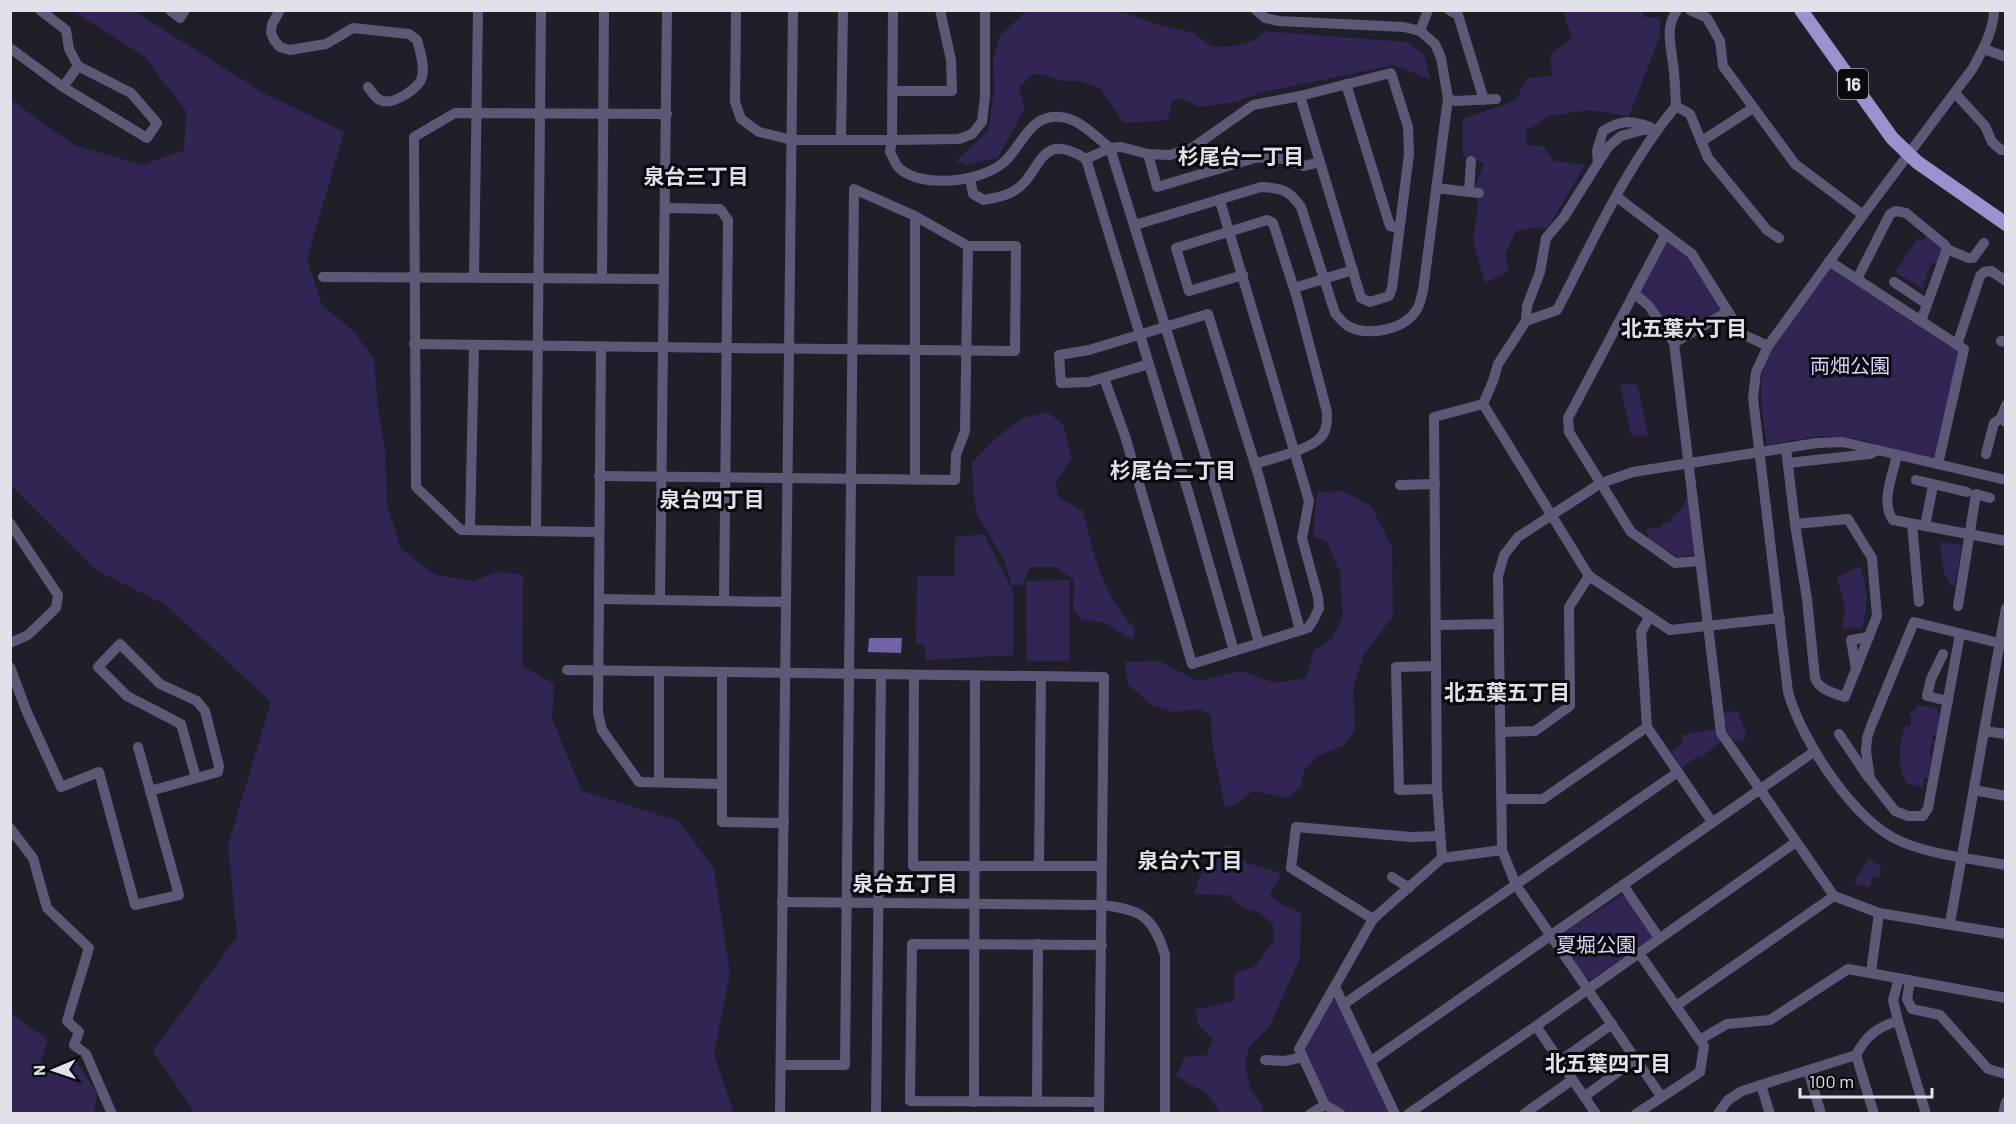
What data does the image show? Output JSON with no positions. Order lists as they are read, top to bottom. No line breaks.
{"streets":{"main road":["16"]},"districts":["杉尾台一丁目","泉台三丁目","北五葉六丁目","杉尾台二丁目","泉台四丁目","北五葉五丁目","泉台六丁目","泉台五丁目","北五葉四丁目"],"parks":["両畑公園","夏堀公園"],"scale_bar":"100 m","north":"left"}
